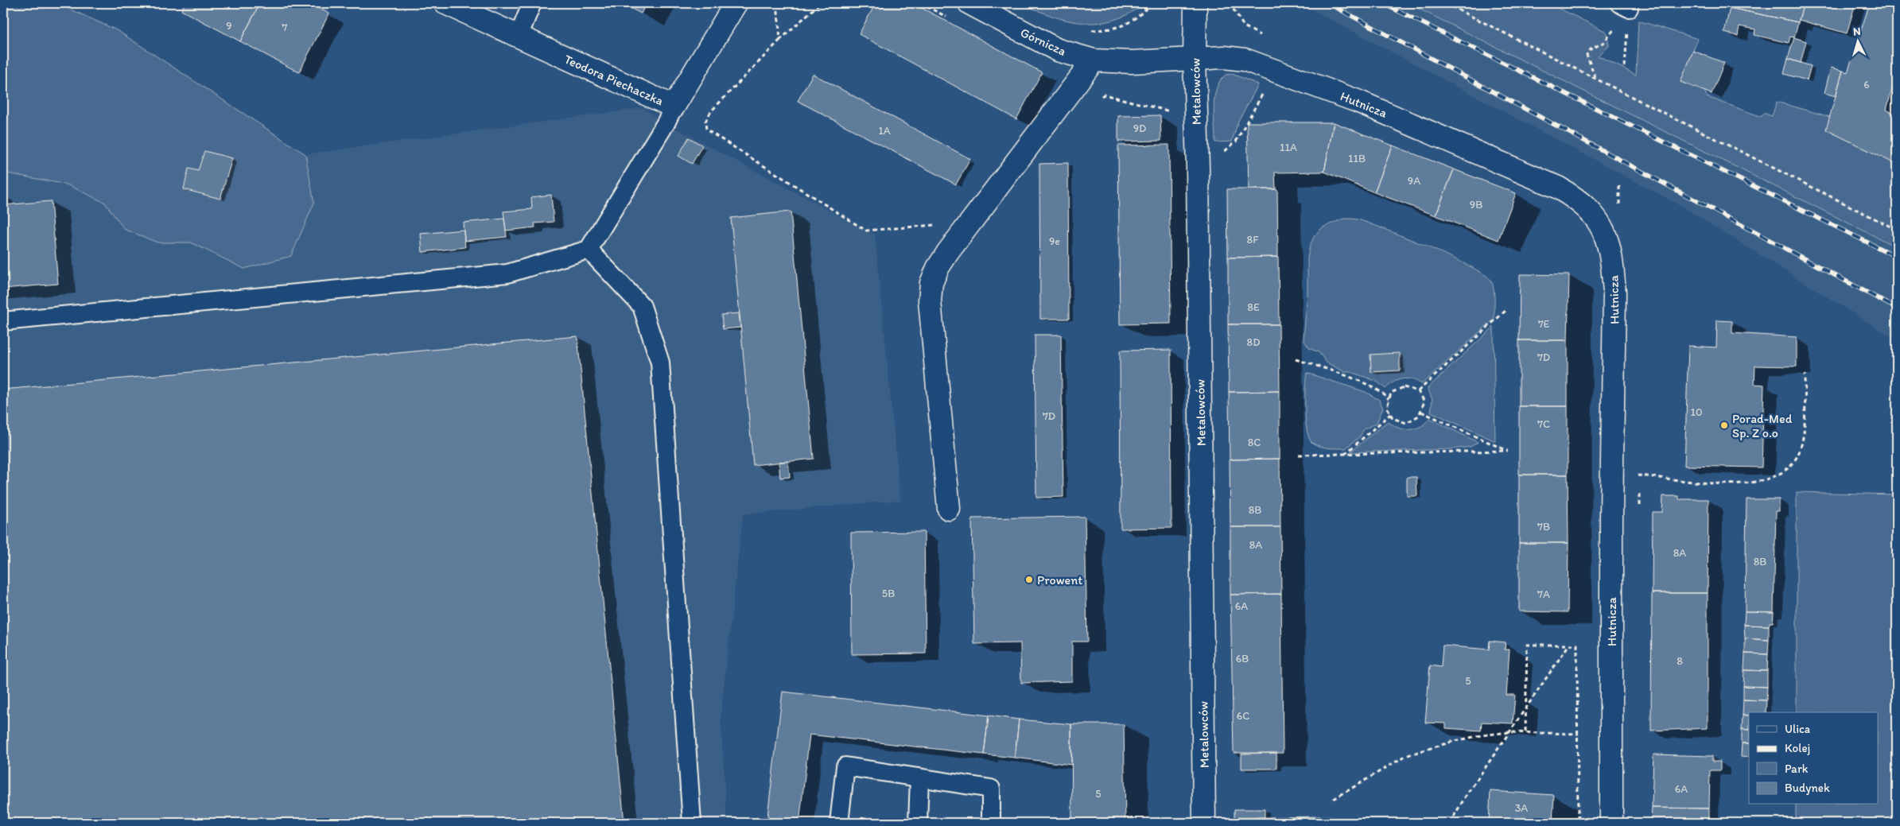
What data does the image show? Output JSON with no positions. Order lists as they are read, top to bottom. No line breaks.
{"streets":{"street":["Górnicza","Teodora Piechaczka","Metalowców","Hutnicza"]},"crossings":[["Górnicza","Metalowców"],["Górnicza","Hutnicza"],["Metalowców","Hutnicza"]],"places":["Porad-Med Sp. Z o.o","Prowent"],"house_numbers":["9","7","6","9D","1A","11A","11B","9A","9B","8F","9e","8E","7E","8D","7D","10","7D","7C","8C","8B","7B","8A","8A","8B","5B","7A","6A","6B","8","5","6C","6A","5","3A"],"legend":["Ulica","Kolej","Park","Budynek"],"north":"top"}
